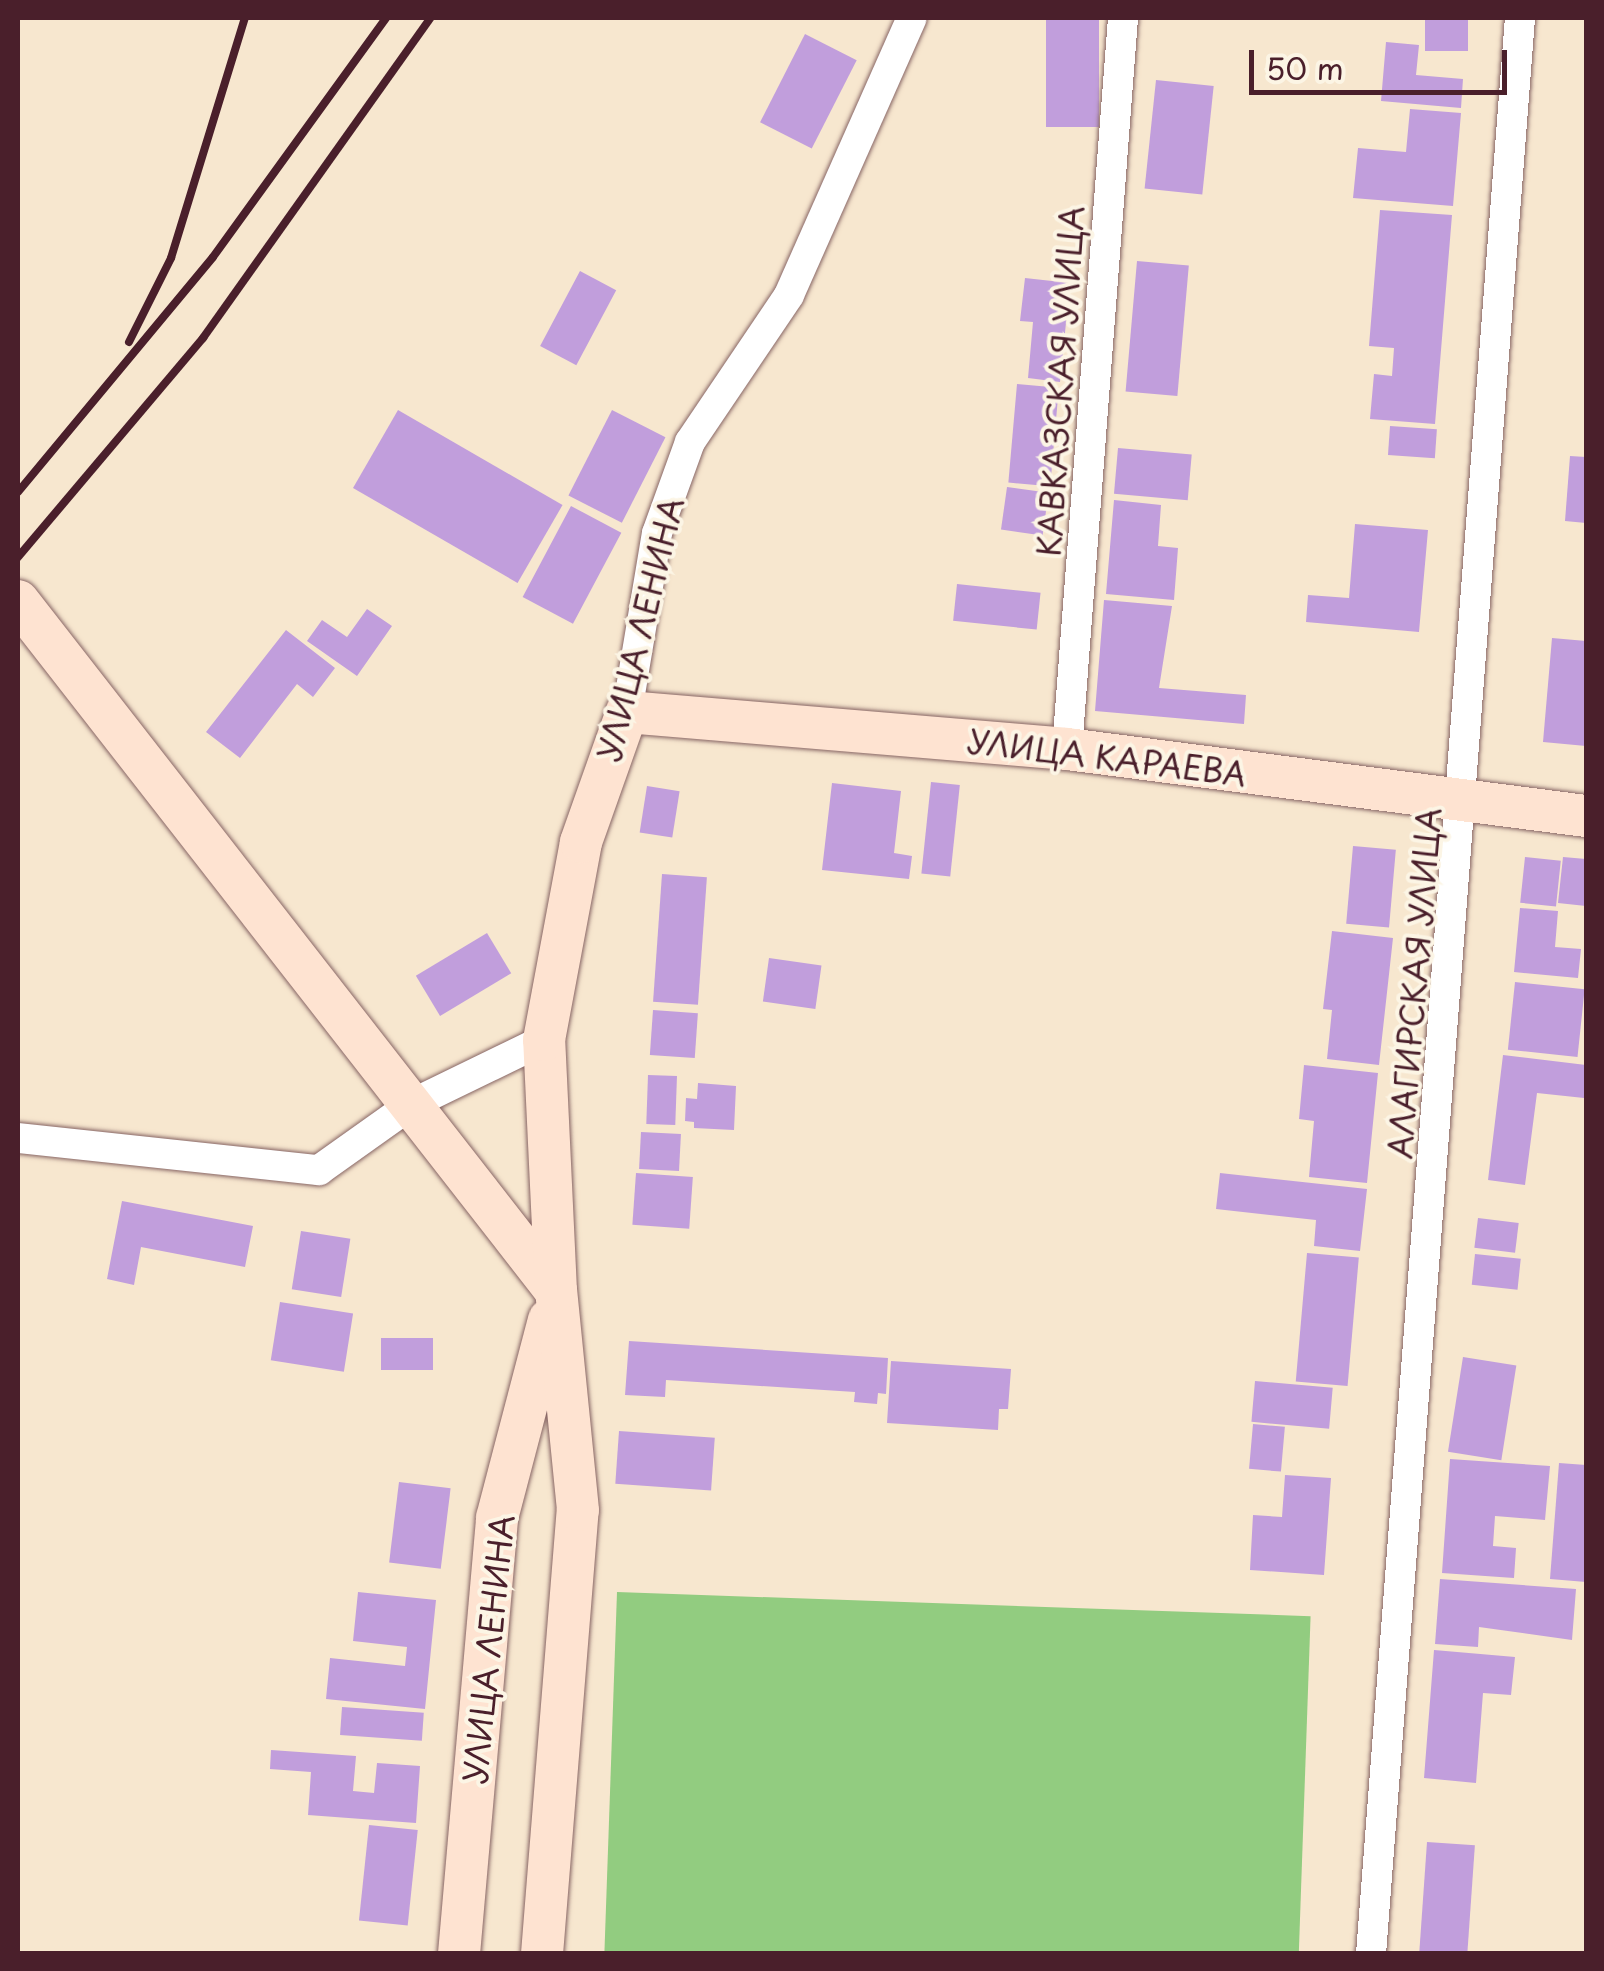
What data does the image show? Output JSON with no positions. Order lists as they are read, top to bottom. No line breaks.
{"streets":{"street":["КАВКАЗСКАЯ УЛИЦА","УЛИЦА ЛЕНИНА","УЛИЦА КАРАЕВА","АЛАГИРСКАЯ УЛИЦА"]},"crossings":[["КАВКАЗСКАЯ УЛИЦА","УЛИЦА КАРАЕВА"],["УЛИЦА ЛЕНИНА","УЛИЦА КАРАЕВА"],["УЛИЦА КАРАЕВА","АЛАГИРСКАЯ УЛИЦА"]],"scale_bar":"50 m"}
